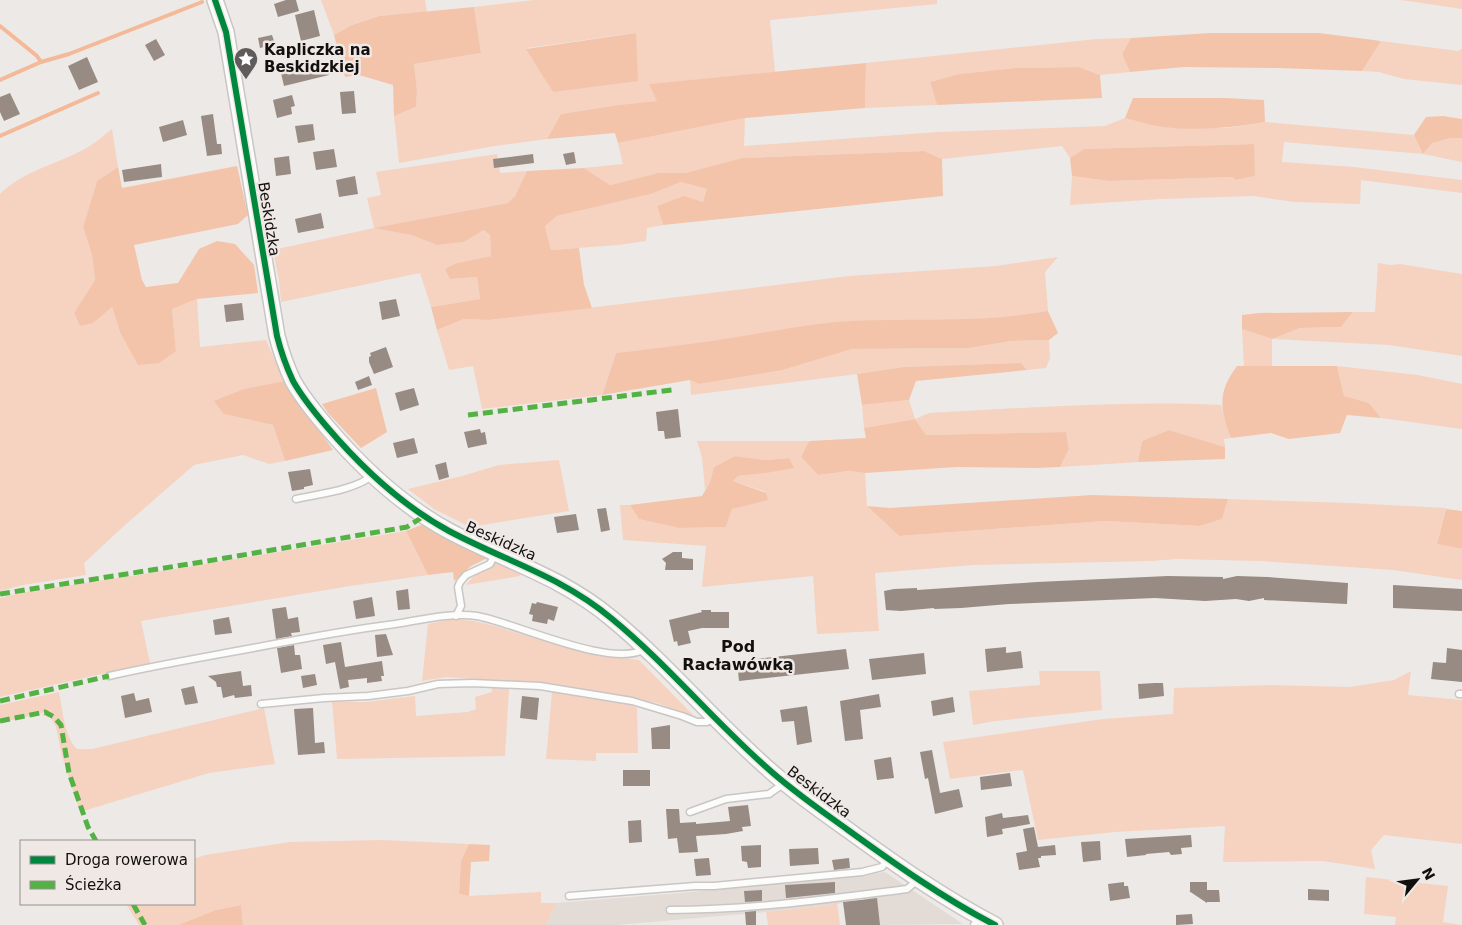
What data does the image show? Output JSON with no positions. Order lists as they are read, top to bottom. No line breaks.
{"streets":{"street":["Beskidzka"]},"districts":["Pod Racławówką"],"places":{"place":["Kapliczka na Beskidzkiej"]},"legend":["Droga rowerowa","Ścieżka"],"north":"top right"}
